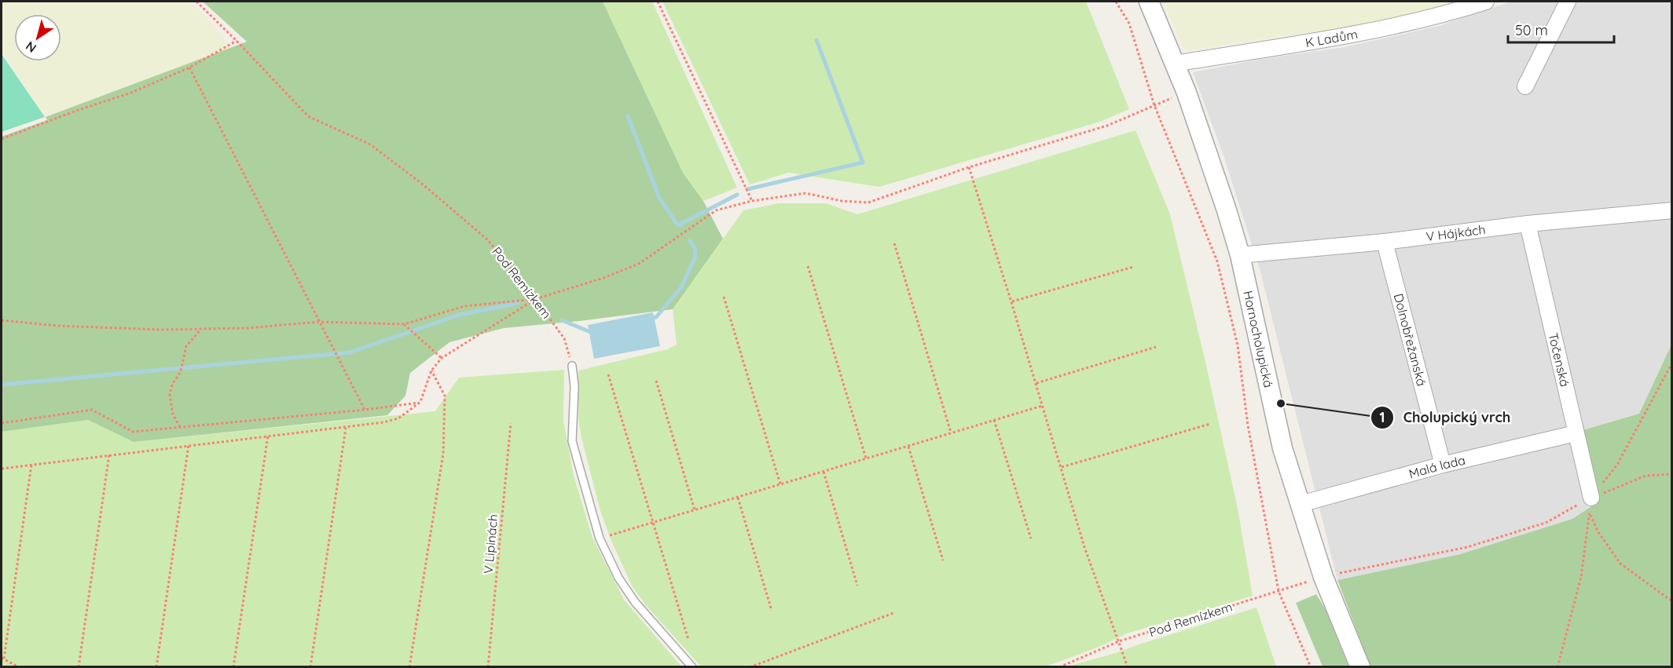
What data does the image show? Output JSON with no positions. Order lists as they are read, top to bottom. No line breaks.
{"streets":{"street":["K Ladům","V Hájkách","Hornocholupická","Dolnobřežanská","Točenská","Malá lada"],"path":["Pod Remízkem","V Lipinách"]},"crossings":[["K Ladům","Hornocholupická"],["V Hájkách","Hornocholupická"],["V Hájkách","Dolnobřežanská"],["V Hájkách","Točenská"],["Pod Remízkem","Hornocholupická"],["Pod Remízkem","Točenská"],["Hornocholupická","Malá lada"],["Dolnobřežanská","Malá lada"],["Točenská","Malá lada"]],"places":["Cholupický vrch"],"scale_bar":"50 m","north":"bottom left"}
